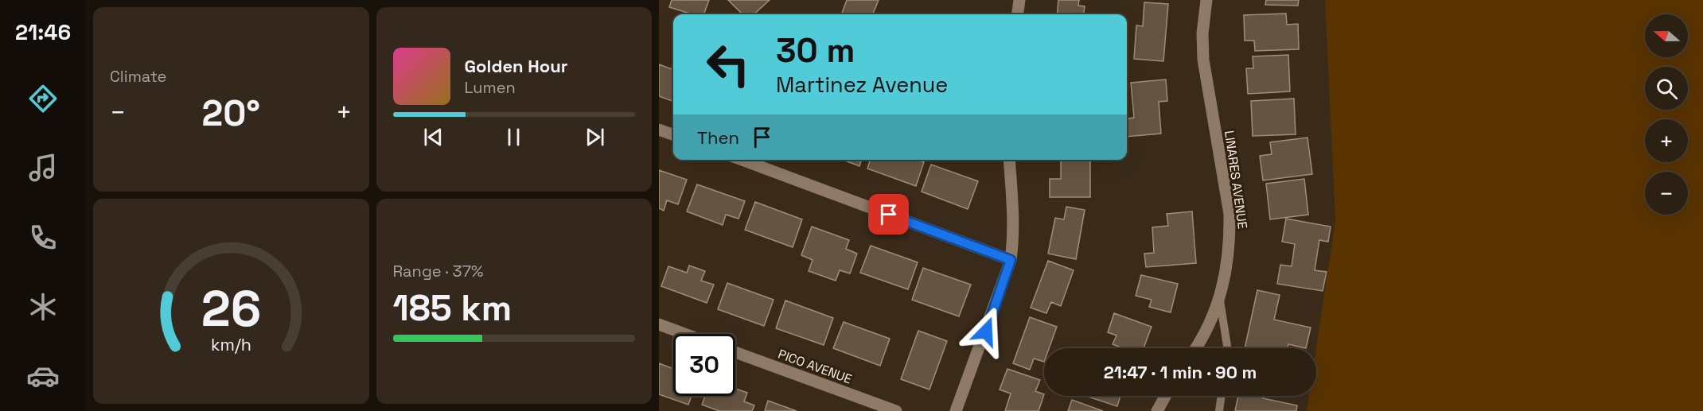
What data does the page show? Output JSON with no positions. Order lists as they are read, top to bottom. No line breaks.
{"streets":{"street":["LINARES AVENUE","PICO AVENUE"]},"north":"left","page":{"tabs":"21:46","tile":["Climate",["Range · 37%","185 km"]],"map_buttons":["+","−"],"turn":["30 m","Martinez Avenue"],"song":["Golden Hour","Lumen"],"heat":["−","20°","+"],"then":"Then","limit":"30","trip":"21:47 · 1 min · 90 m","gauge":["26","km/h"]}}
